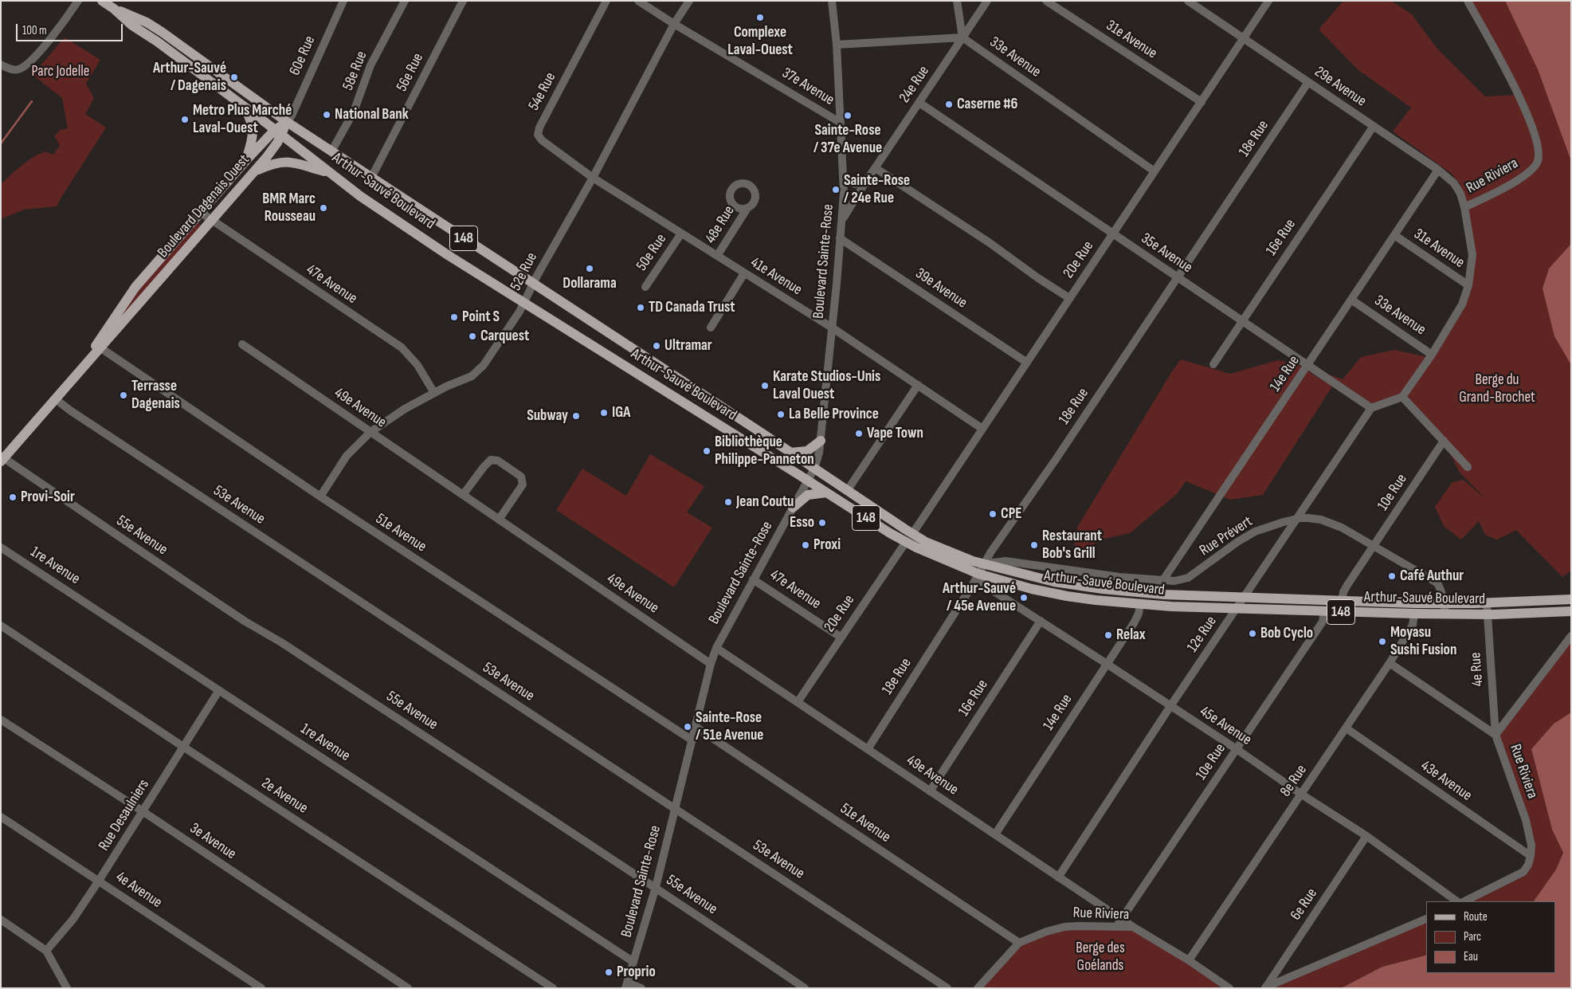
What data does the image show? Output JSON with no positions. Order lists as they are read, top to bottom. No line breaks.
{"streets":{"main road":["Arthur-Sauvé Boulevard","Boulevard Dagenais Ouest","148"],"street":["31e Avenue","60e Rue","33e Avenue","58e Rue","56e Rue","24e Rue","37e Avenue","29e Avenue","54e Rue","18e Rue","Rue Riviera","48e Rue","16e Rue","50e Rue","35e Avenue","20e Rue","Boulevard Sainte-Rose","52e Rue","41e Avenue","47e Avenue","39e Avenue","14e Rue","49e Avenue","10e Rue","53e Avenue","51e Avenue","55e Avenue","Rue Prévert","1re Avenue","12e Rue","4e Rue","45e Avenue","8e Rue","43e Avenue","2e Avenue","Rue Desaulniers","3e Avenue","4e Avenue","6e Rue"]},"crossings":[["31e Avenue","Rue Riviera"],["31e Avenue","20e Rue"],["31e Avenue","14e Rue"],["60e Rue","Arthur-Sauvé Boulevard"],["60e Rue","Boulevard Dagenais Ouest"],["33e Avenue","24e Rue"],["33e Avenue","Rue Riviera"],["33e Avenue","20e Rue"],["33e Avenue","14e Rue"],["58e Rue","Arthur-Sauvé Boulevard"],["56e Rue","Arthur-Sauvé Boulevard"],["24e Rue","35e Avenue"],["24e Rue","Boulevard Sainte-Rose"],["37e Avenue","Boulevard Sainte-Rose"],["37e Avenue","52e Rue"],["29e Avenue","18e Rue"],["29e Avenue","Rue Riviera"],["29e Avenue","16e Rue"],["29e Avenue","20e Rue"],["29e Avenue","14e Rue"],["54e Rue","52e Rue"],["54e Rue","41e Avenue"],["18e Rue","Arthur-Sauvé Boulevard"],["18e Rue","35e Avenue"],["18e Rue","49e Avenue"],["18e Rue","Rue Prévert"],["18e Rue","45e Avenue"],["Rue Riviera","49e Avenue"],["Rue Riviera","10e Rue"],["Rue Riviera","51e Avenue"],["Rue Riviera","4e Rue"],["Rue Riviera","8e Rue"],["Rue Riviera","43e Avenue"],["Arthur-Sauvé Boulevard","Boulevard Dagenais Ouest"],["Arthur-Sauvé Boulevard","20e Rue"],["Arthur-Sauvé Boulevard","Boulevard Sainte-Rose"],["Arthur-Sauvé Boulevard","52e Rue"],["Arthur-Sauvé Boulevard","14e Rue"],["Arthur-Sauvé Boulevard","10e Rue"],["Arthur-Sauvé Boulevard","Rue Prévert"],["Arthur-Sauvé Boulevard","12e Rue"],["Arthur-Sauvé Boulevard","4e Rue"],["Arthur-Sauvé Boulevard","45e Avenue"],["Arthur-Sauvé Boulevard","8e Rue"],["Boulevard Dagenais Ouest","47e Avenue"],["Boulevard Dagenais Ouest","53e Avenue"],["Boulevard Dagenais Ouest","51e Avenue"],["Boulevard Dagenais Ouest","55e Avenue"],["48e Rue","41e Avenue"],["16e Rue","35e Avenue"],["16e Rue","49e Avenue"],["16e Rue","45e Avenue"],["50e Rue","41e Avenue"],["35e Avenue","20e Rue"],["35e Avenue","14e Rue"],["35e Avenue","12e Rue"],["20e Rue","41e Avenue"],["20e Rue","47e Avenue"],["20e Rue","39e Avenue"],["20e Rue","49e Avenue"],["Boulevard Sainte-Rose","41e Avenue"],["Boulevard Sainte-Rose","47e Avenue"],["Boulevard Sainte-Rose","39e Avenue"],["Boulevard Sainte-Rose","49e Avenue"],["Boulevard Sainte-Rose","53e Avenue"],["Boulevard Sainte-Rose","51e Avenue"],["Boulevard Sainte-Rose","55e Avenue"],["Boulevard Sainte-Rose","1re Avenue"],["52e Rue","41e Avenue"],["52e Rue","47e Avenue"],["52e Rue","49e Avenue"],["52e Rue","51e Avenue"],["14e Rue","49e Avenue"],["14e Rue","Rue Prévert"],["14e Rue","45e Avenue"],["49e Avenue","10e Rue"],["49e Avenue","12e Rue"],["10e Rue","Rue Prévert"],["10e Rue","45e Avenue"],["Rue Prévert","12e Rue"],["1re Avenue","Rue Desaulniers"],["12e Rue","45e Avenue"],["45e Avenue","8e Rue"],["45e Avenue","6e Rue"],["8e Rue","43e Avenue"],["2e Avenue","Rue Desaulniers"],["Rue Desaulniers","3e Avenue"],["Rue Desaulniers","4e Avenue"]],"parks":["Parc Jodelle","Berge du Grand-Brochet","Berge des Goélands"],"places":["Complexe Laval-Ouest","Arthur-Sauvé / Dagenais","Caserne #6","National Bank","Sainte-Rose / 37e Avenue","Metro Plus Marché Laval-Ouest","Sainte-Rose / 24e Rue","BMR Marc Rousseau","Dollarama","TD Canada Trust","Point S","Carquest","Ultramar","Karate Studios-Unis Laval Ouest","Terrasse Dagenais","IGA","La Belle Province","Subway","Vape Town","Bibliothèque Philippe-Panneton","Provi-Soir","Jean Coutu","CPE","Esso","Proxi","Restaurant Bob's Grill","Café Authur","Arthur-Sauvé / 45e Avenue","Bob Cyclo","Relax","Moyasu Sushi Fusion","Sainte-Rose / 51e Avenue","Proprio"],"legend":["Route","Parc","Eau"],"scale_bar":"100 m"}
